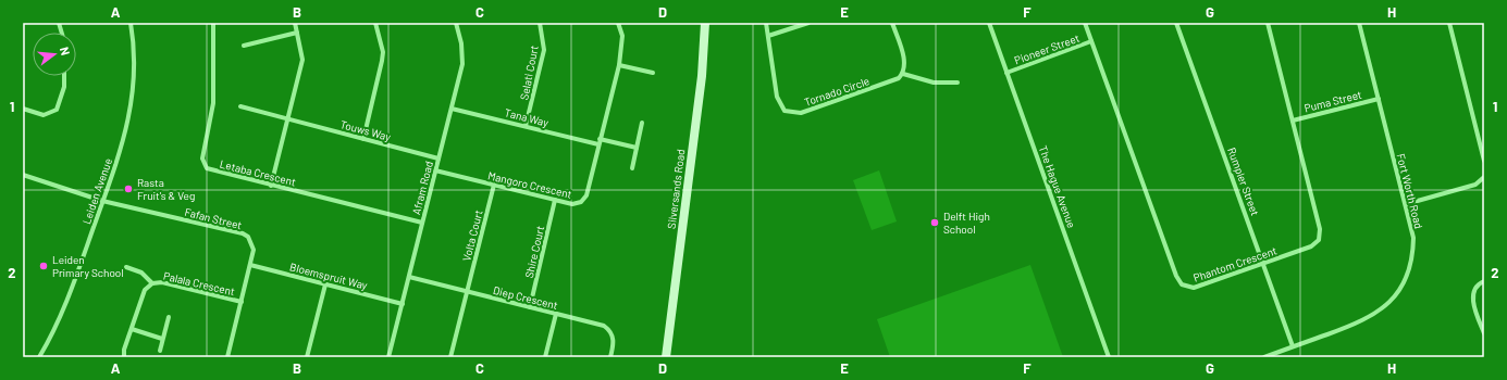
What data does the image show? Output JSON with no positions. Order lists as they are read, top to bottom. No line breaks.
{"streets":{"street":["Pioneer Street","Selati Court","Tornado Circle","Puma Street","Tana Way","Touws Way","Letaba Crescent","Rumpler Street","Mangoro Crescent","The Hague Avenue","Afram Road","Silversands Road","Leiden Avenue","Fort Worth Road","Fafan Street","Volta Court","Shire Court","Phantom Crescent","Bloemspruit Way","Palala Crescent","Diep Crescent"]},"crossings":[["Pioneer Street","The Hague Avenue"],["Pioneer Street","Phantom Crescent"],["Selati Court","Tana Way"],["Puma Street","Fort Worth Road"],["Puma Street","Phantom Crescent"],["Tana Way","Mangoro Crescent"],["Tana Way","Afram Road"],["Touws Way","Afram Road"],["Letaba Crescent","Afram Road"],["Rumpler Street","Fort Worth Road"],["Rumpler Street","Phantom Crescent"],["Mangoro Crescent","Afram Road"],["Mangoro Crescent","Volta Court"],["Mangoro Crescent","Shire Court"],["Afram Road","Bloemspruit Way"],["Afram Road","Diep Crescent"],["Leiden Avenue","Fafan Street"],["Fafan Street","Bloemspruit Way"],["Fafan Street","Palala Crescent"],["Volta Court","Diep Crescent"],["Shire Court","Diep Crescent"]],"places":["Rasta Fruit's & Veg","Delft High School","Leiden Primary School"],"north":"right","grid":{"columns":["A","B","C","D","E","F","G","H"],"rows":["1","2"]}}
